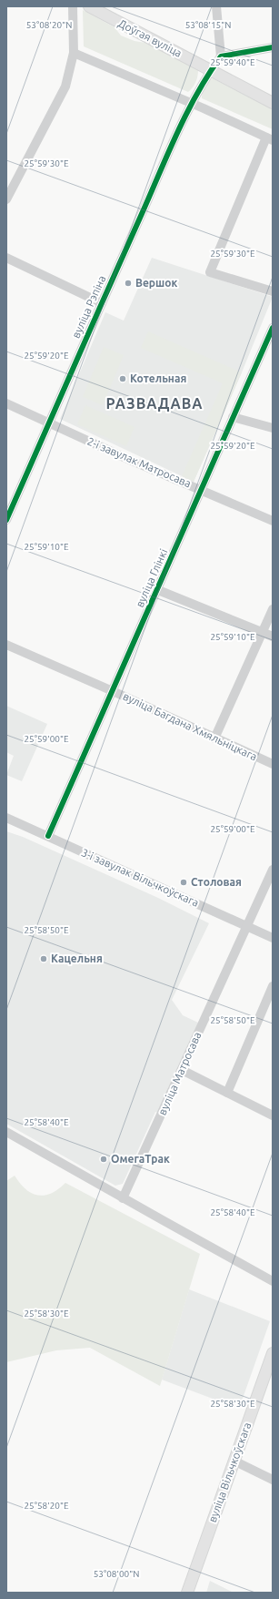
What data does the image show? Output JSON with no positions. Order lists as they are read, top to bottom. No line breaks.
{"streets":{"main road":["Доўгая вуліца","вуліца Вільчкоўскага"],"street":["вуліца Рэпіна","2-і завулак Матросава","вуліца Глінкі","вуліца Багдана Хмяльніцкага","3-і завулак Вільчкоўскага","вуліца Матросава"]},"crossings":[["вуліца Рэпіна","2-і завулак Матросава"],["2-і завулак Матросава","вуліца Глінкі"],["вуліца Глінкі","вуліца Багдана Хмяльніцкага"],["вуліца Глінкі","3-і завулак Вільчкоўскага"],["3-і завулак Вільчкоўскага","вуліца Матросава"]],"districts":["РАЗВАДАВА"],"places":["Вершок","Котельная","Столовая","Кацельня","ОмегаТрак"],"coordinates":["53°08'15\"N","53°08'20\"N","25°59'40\"E","25°59'30\"E","25°59'20\"E","25°59'10\"E","25°59'00\"E","25°58'50\"E","25°58'40\"E","25°58'30\"E","25°58'20\"E","53°08'00\"N"]}
